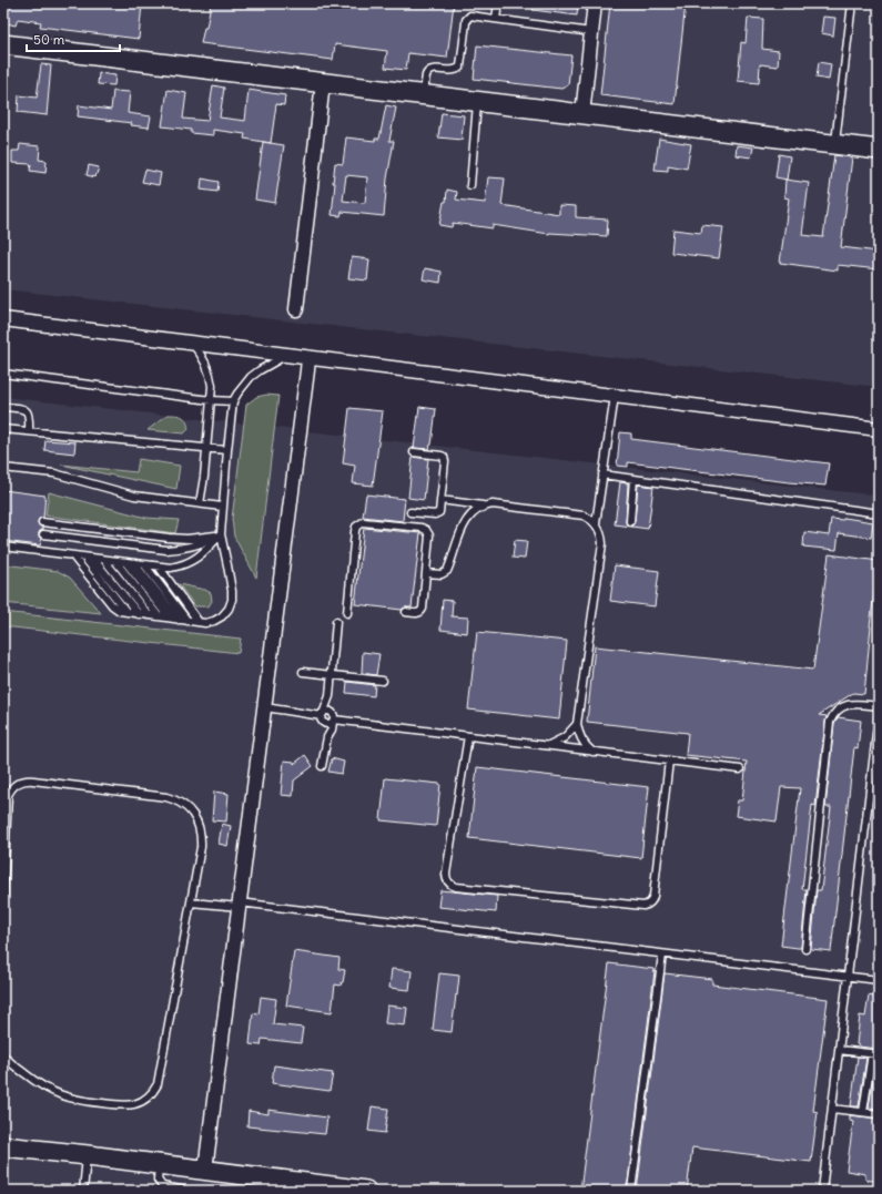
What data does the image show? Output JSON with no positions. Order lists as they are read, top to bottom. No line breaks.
{"scale_bar":"50 m"}
